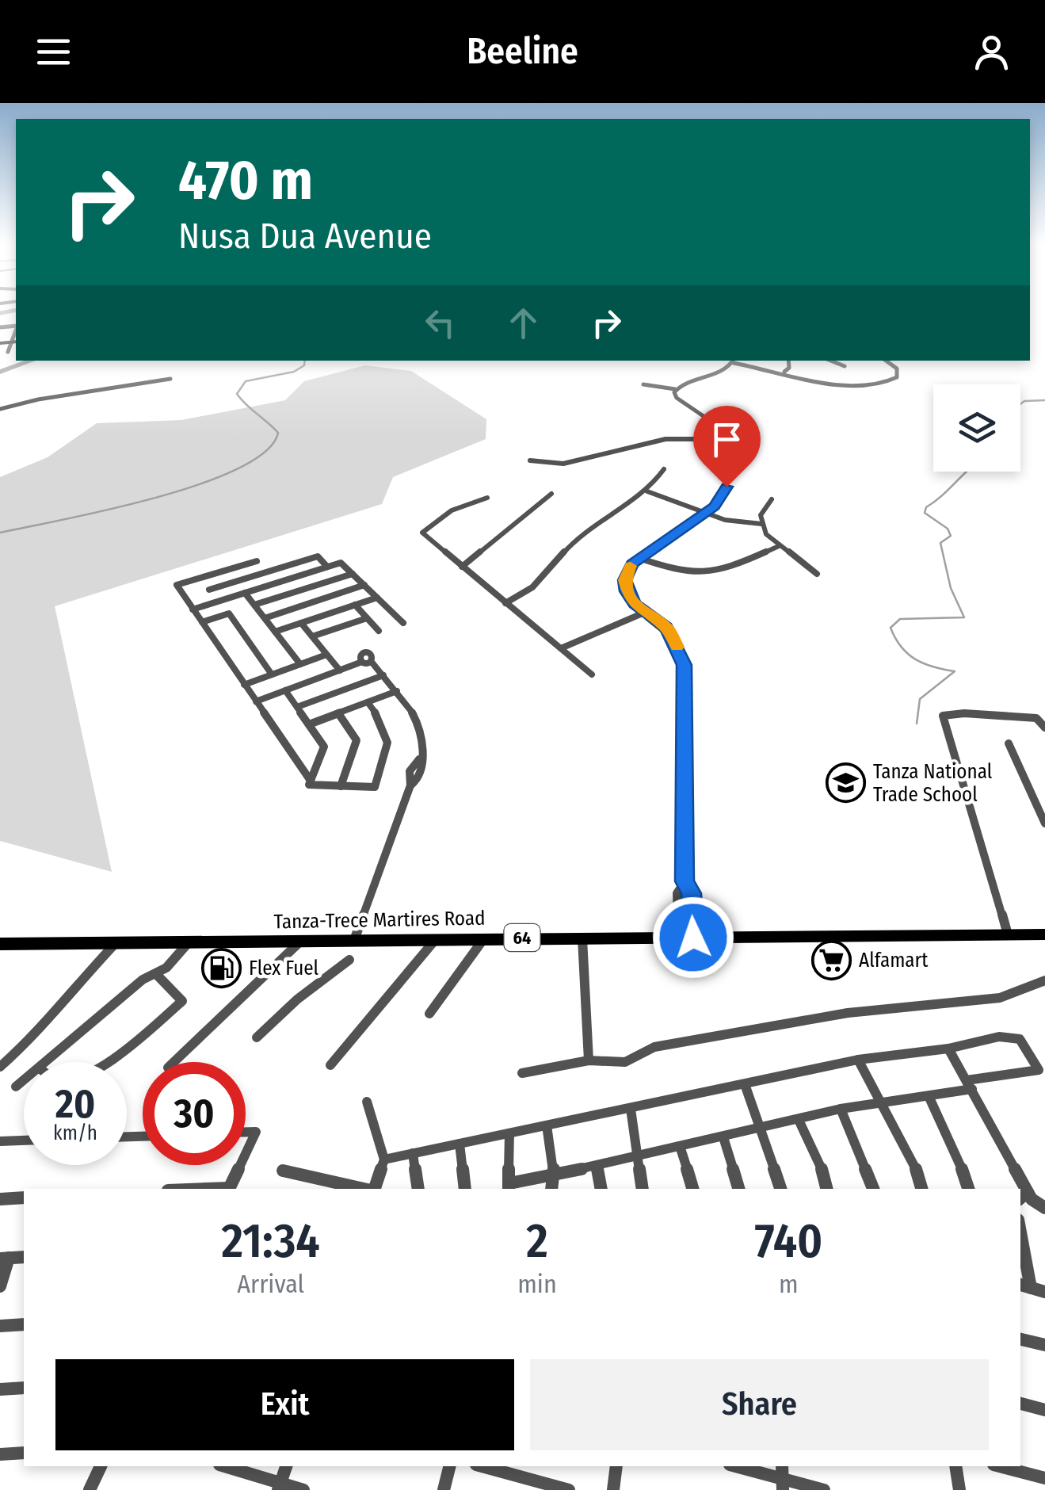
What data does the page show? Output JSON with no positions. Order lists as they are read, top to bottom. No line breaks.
{"streets":{"main road":["Tanza-Trece Martires Road","64"]},"places":{"school or university":["Tanza National Trade School"],"supermarket":["Alfamart"],"fuel station":["Flex Fuel"]},"page":{"header":"Beeline","turn":["470 m","Nusa Dua Avenue"],"speed":"20 km/h","limit":"30","eta":["21:34","Arrival","2","min","740","m"],"buttons":["Exit","Share"]}}
